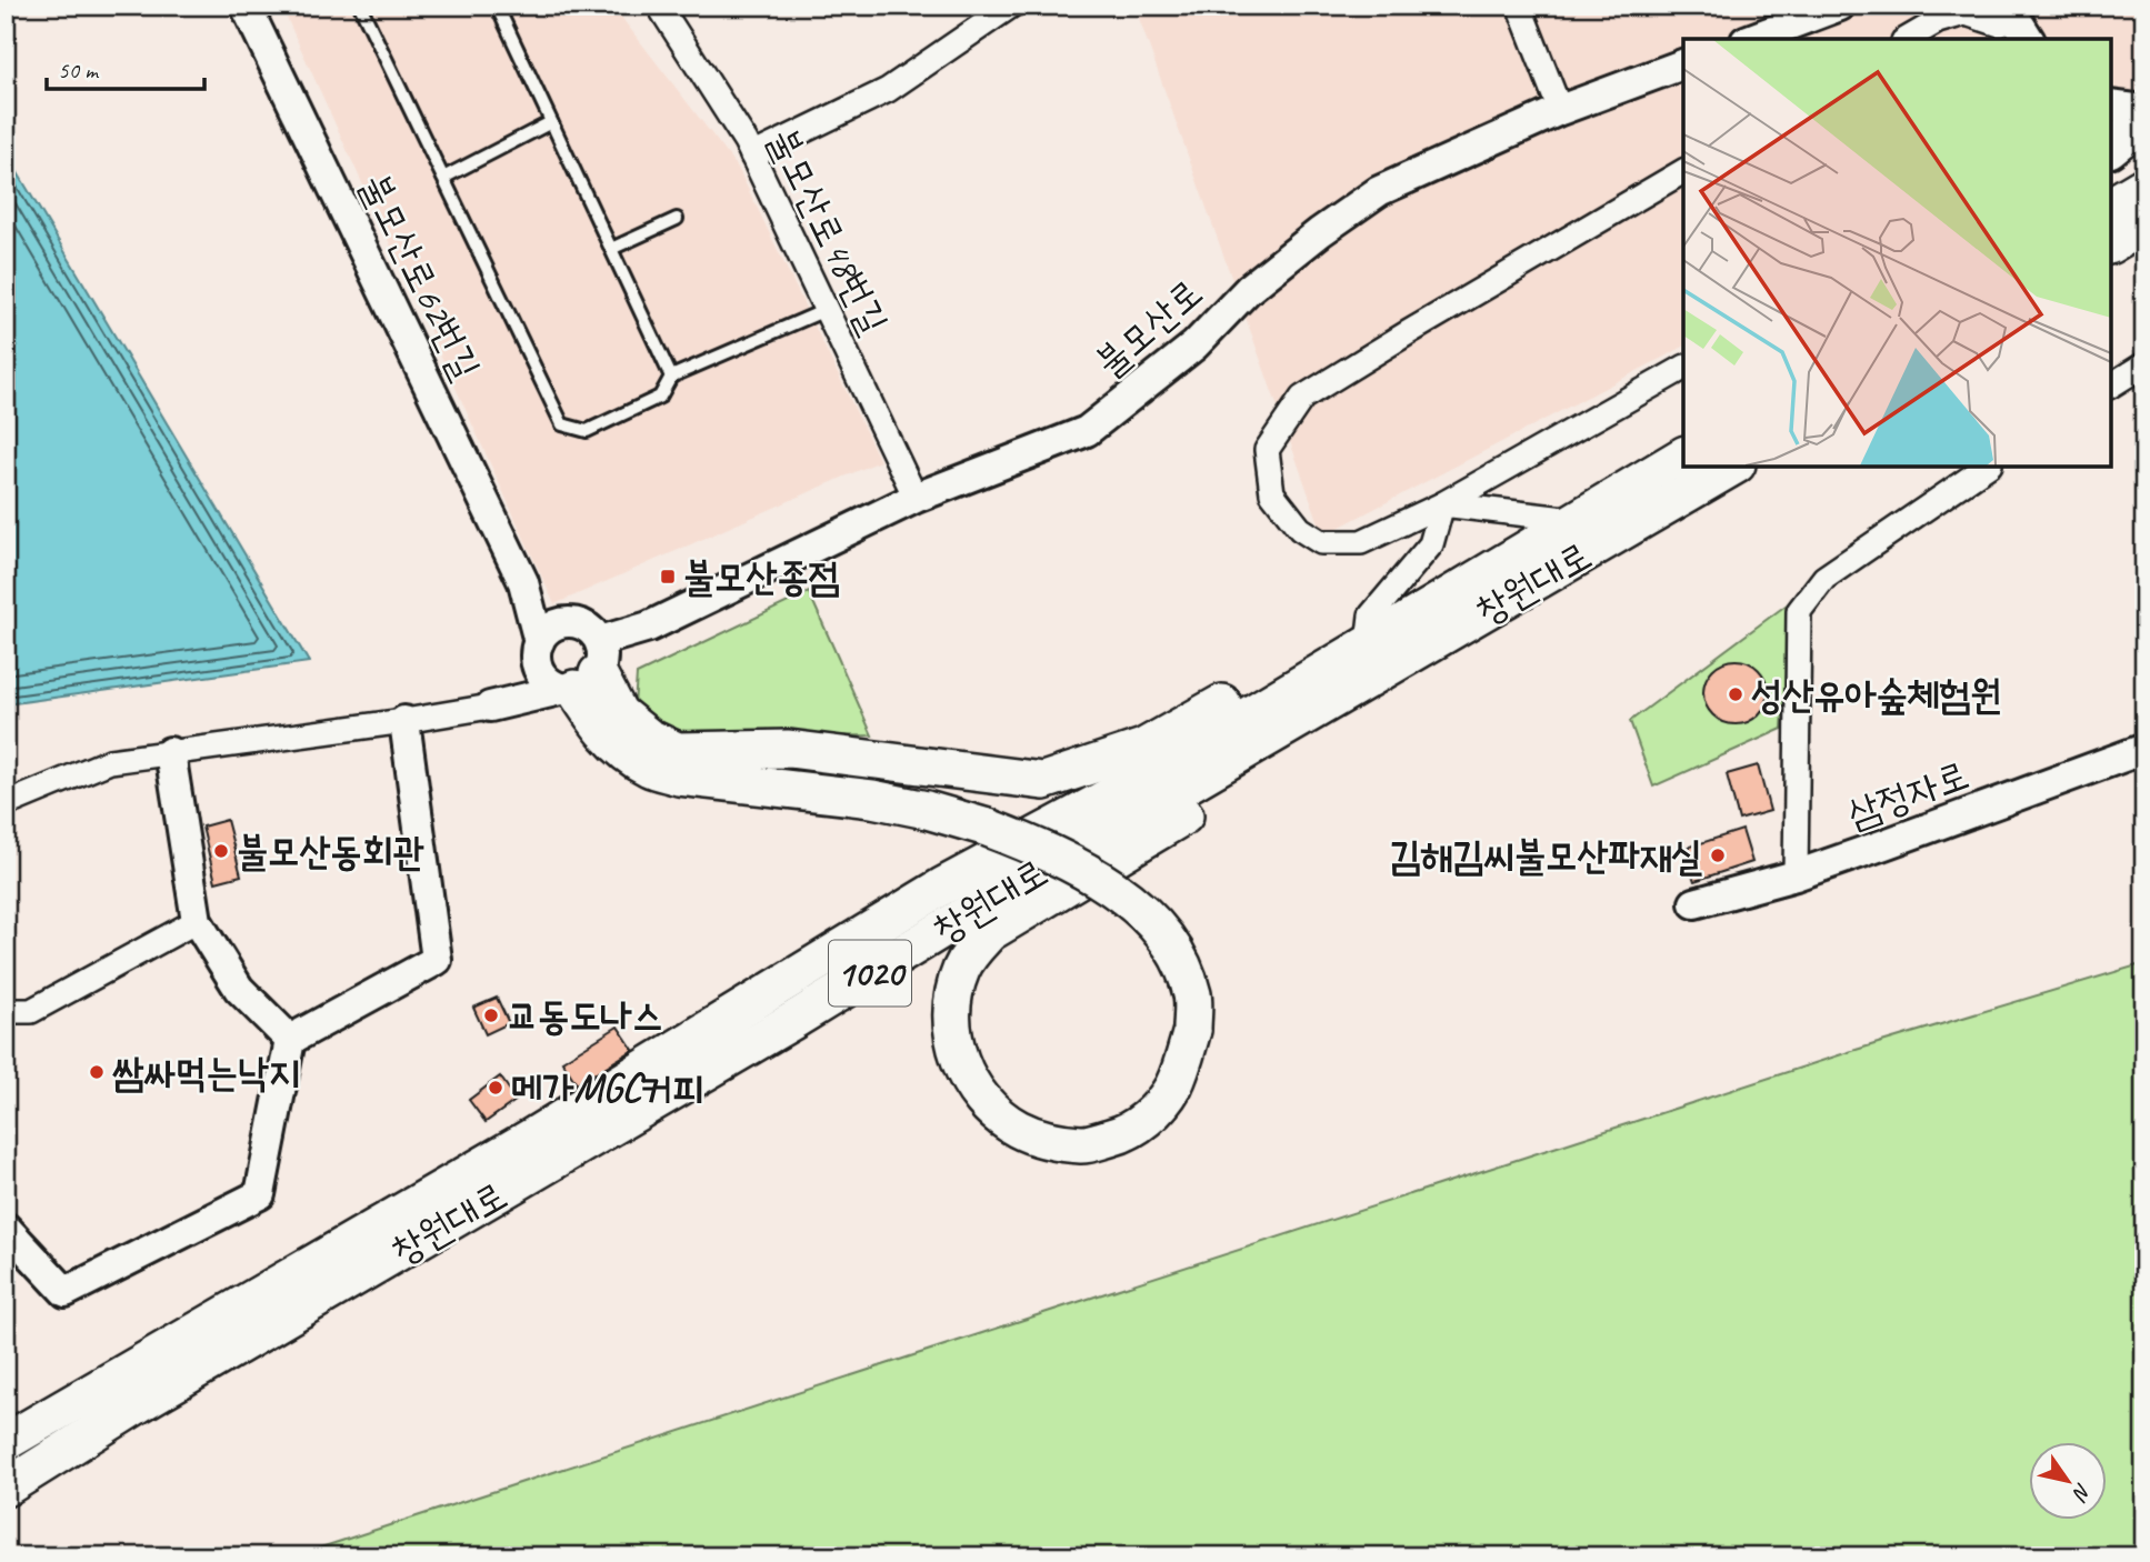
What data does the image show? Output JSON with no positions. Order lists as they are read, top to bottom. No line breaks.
{"streets":{"main road":["창원대로","1020"],"street":["불모산로48번길","불모산로62번길","불모산로","삼정자로"]},"crossings":[["불모산로48번길","불모산로"]],"places":{"transit":["불모산종점"],"other":["성산유아숲체험원","불모산동회관","김해김씨불모산파재실","교동도나스","쌈싸먹는낙지","메가MGC커피"]},"scale_bar":"50 m","north":"bottom right"}
